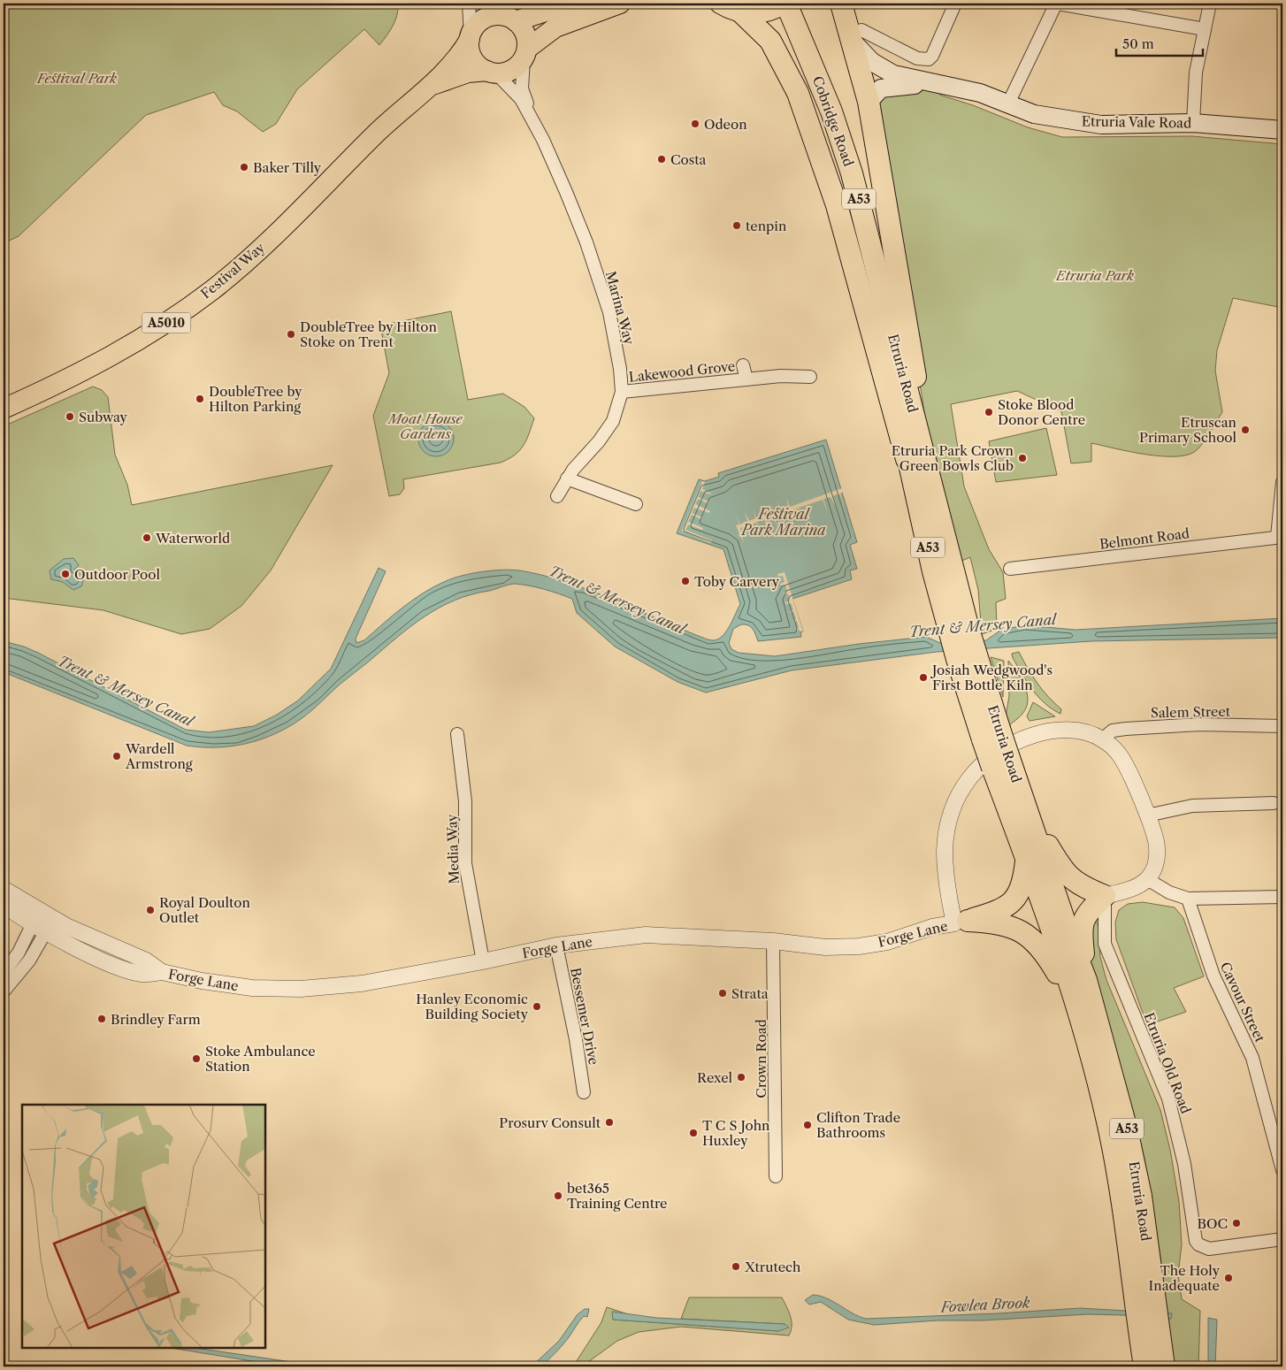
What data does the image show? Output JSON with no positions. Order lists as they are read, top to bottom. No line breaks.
{"streets":{"highway":["Cobridge Road","A53","Etruria Road"],"main road":["Etruria Vale Road","Festival Way","A5010"],"street":["Marina Way","Lakewood Grove","Belmont Road","Salem Street","Media Way","Forge Lane","Cavour Street","Bessemer Drive","Crown Road","Etruria Old Road"]},"crossings":[["Cobridge Road","Etruria Road"],["Festival Way","Marina Way"],["Festival Way","A5010"],["Marina Way","A5010"],["Marina Way","Lakewood Grove"],["Media Way","Forge Lane"],["Forge Lane","Bessemer Drive"],["Forge Lane","Crown Road"]],"water":["Festival Park Marina","Trent & Mersey Canal","Fowlea Brook"],"parks":["Festival Park","Etruria Park","Moat House Gardens"],"places":["Odeon","Costa","Baker Tilly","tenpin","DoubleTree by Hilton Stoke on Trent","DoubleTree by Hilton Parking","Stoke Blood Donor Centre","Subway","Etruscan Primary School","Etruria Park Crown Green Bowls Club","Waterworld","Outdoor Pool","Toby Carvery","Josiah Wedgwood's First Bottle Kiln","Wardell Armstrong","Royal Doulton Outlet","Strata","Hanley Economic Building Society","Brindley Farm","Stoke Ambulance Station","Rexel","Prosurv Consult","Clifton Trade Bathrooms","T C S John Huxley","bet365 Training Centre","BOC","Xtrutech","The Holy Inadequate"],"scale_bar":"50 m"}
